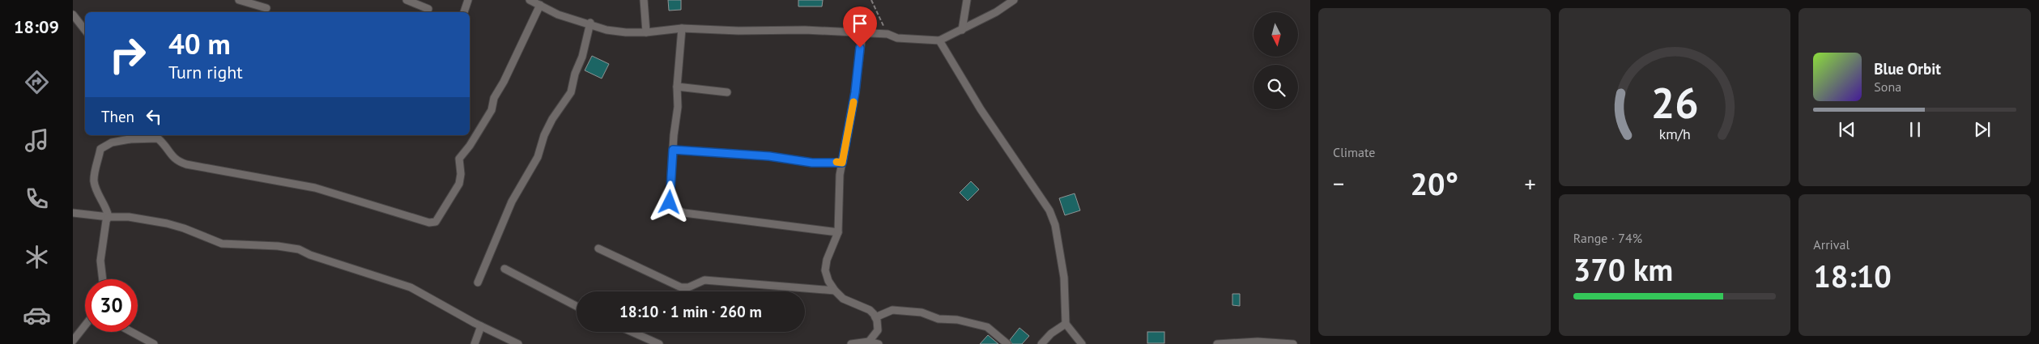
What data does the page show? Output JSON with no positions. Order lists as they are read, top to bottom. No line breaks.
{"north":"bottom","page":{"tabs":"18:09","tile":["Climate",["Range · 74%","370 km"],["Arrival","18:10"]],"turn":["40 m","Turn right"],"song":["Blue Orbit","Sona"],"then":"Then","heat":["−","20°","+"],"limit":"30","trip":"18:10 · 1 min · 260 m","gauge":["26","km/h"]}}
